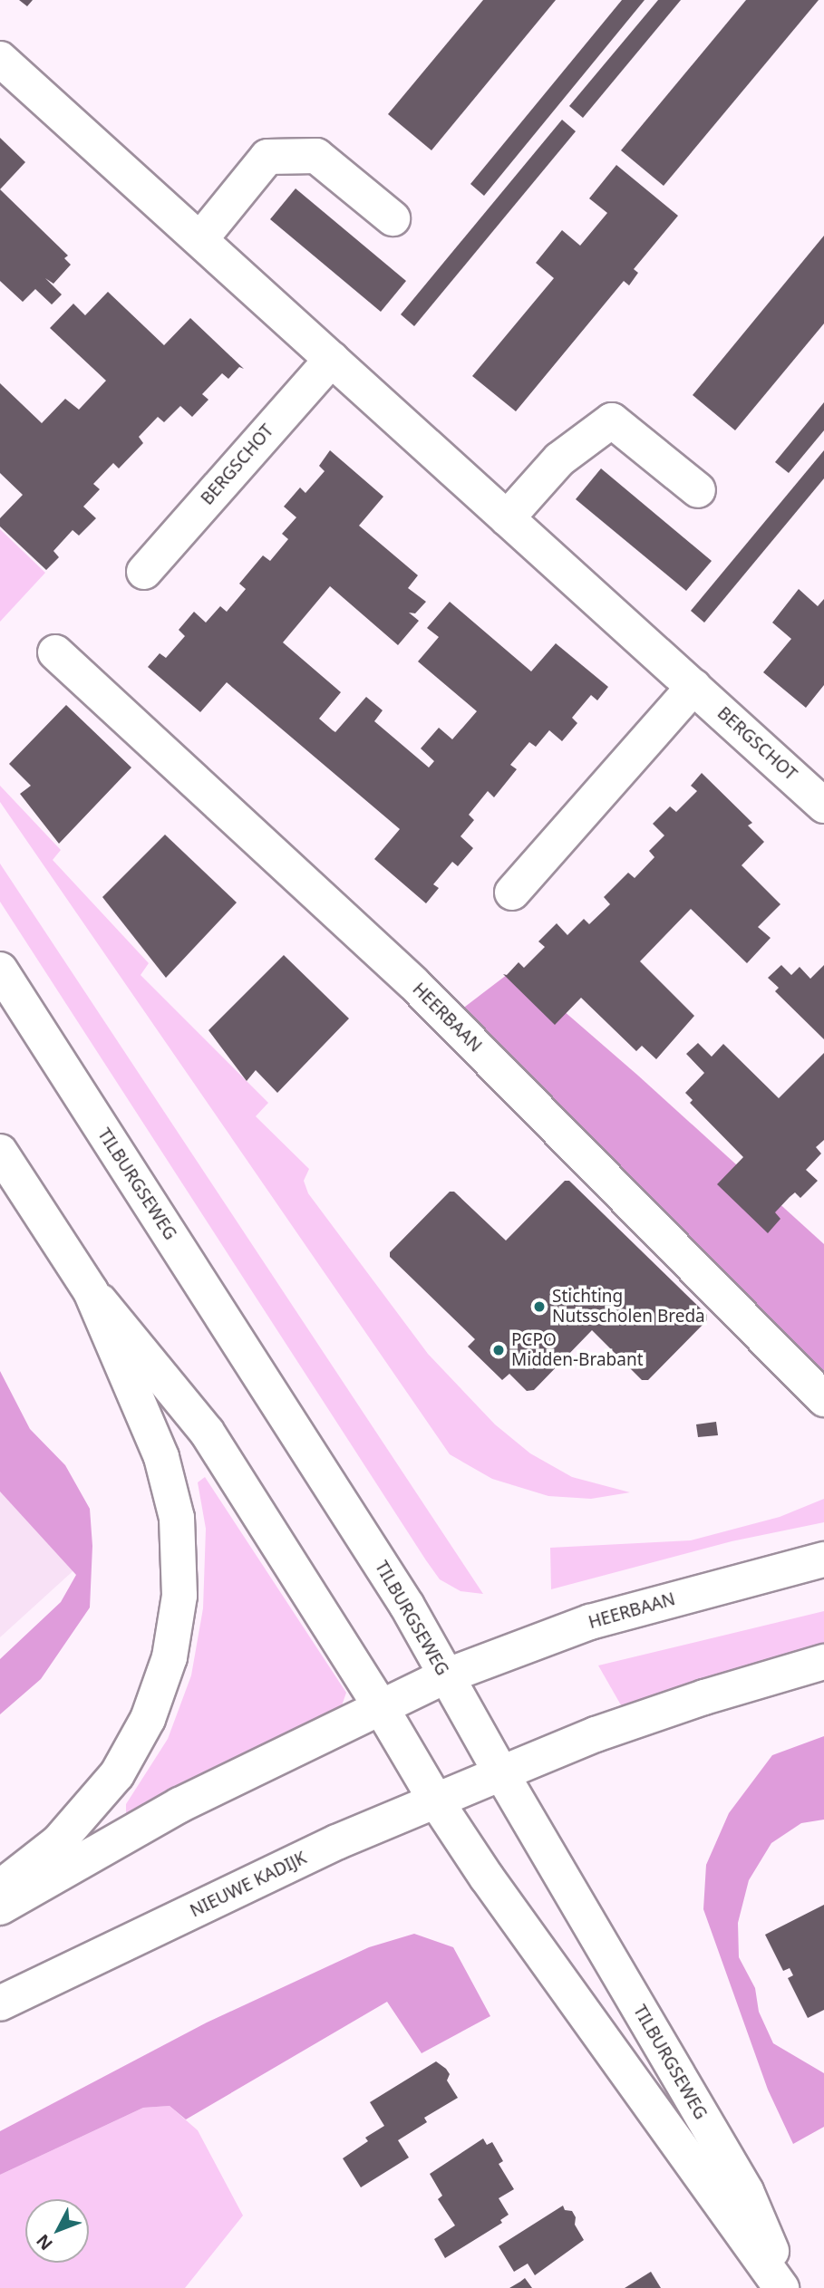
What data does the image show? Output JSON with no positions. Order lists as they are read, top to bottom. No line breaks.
{"streets":{"street":["BERGSCHOT","HEERBAAN","TILBURGSEWEG","NIEUWE KADIJK"]},"crossings":[["HEERBAAN","TILBURGSEWEG"],["TILBURGSEWEG","NIEUWE KADIJK"]],"places":["Stichting Nutsscholen Breda","PCPO Midden-Brabant"],"north":"bottom left"}
